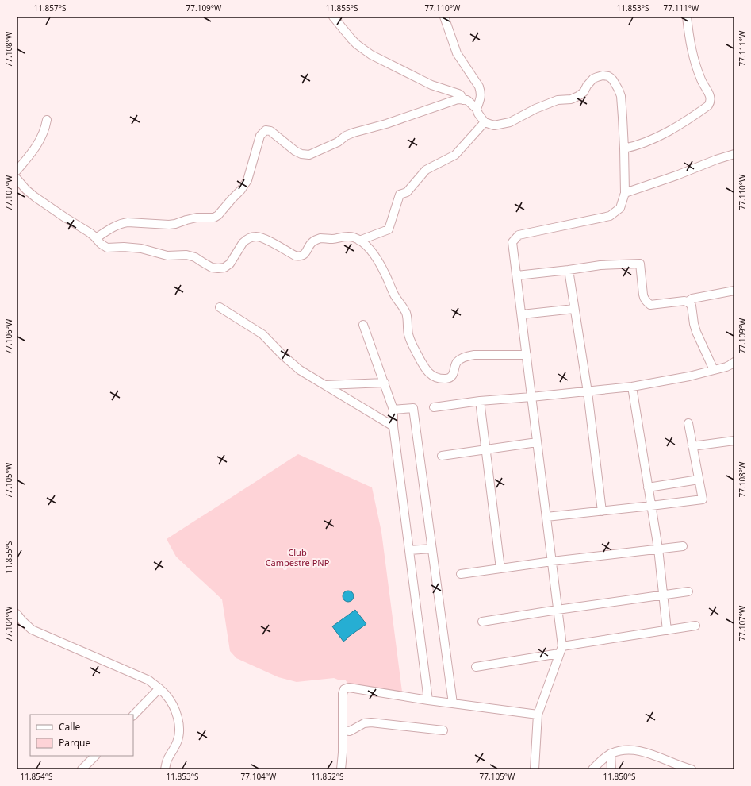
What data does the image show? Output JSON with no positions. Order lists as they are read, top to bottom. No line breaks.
{"parks":["Club Campestre PNP"],"legend":["Calle","Parque"],"coordinates":["11.857°S","77.109°W","11.855°S","77.110°W","11.853°S","77.111°W","77.108°W","77.107°W","77.106°W","77.105°W","77.104°W","11.854°S","11.852°S","11.850°S"]}
